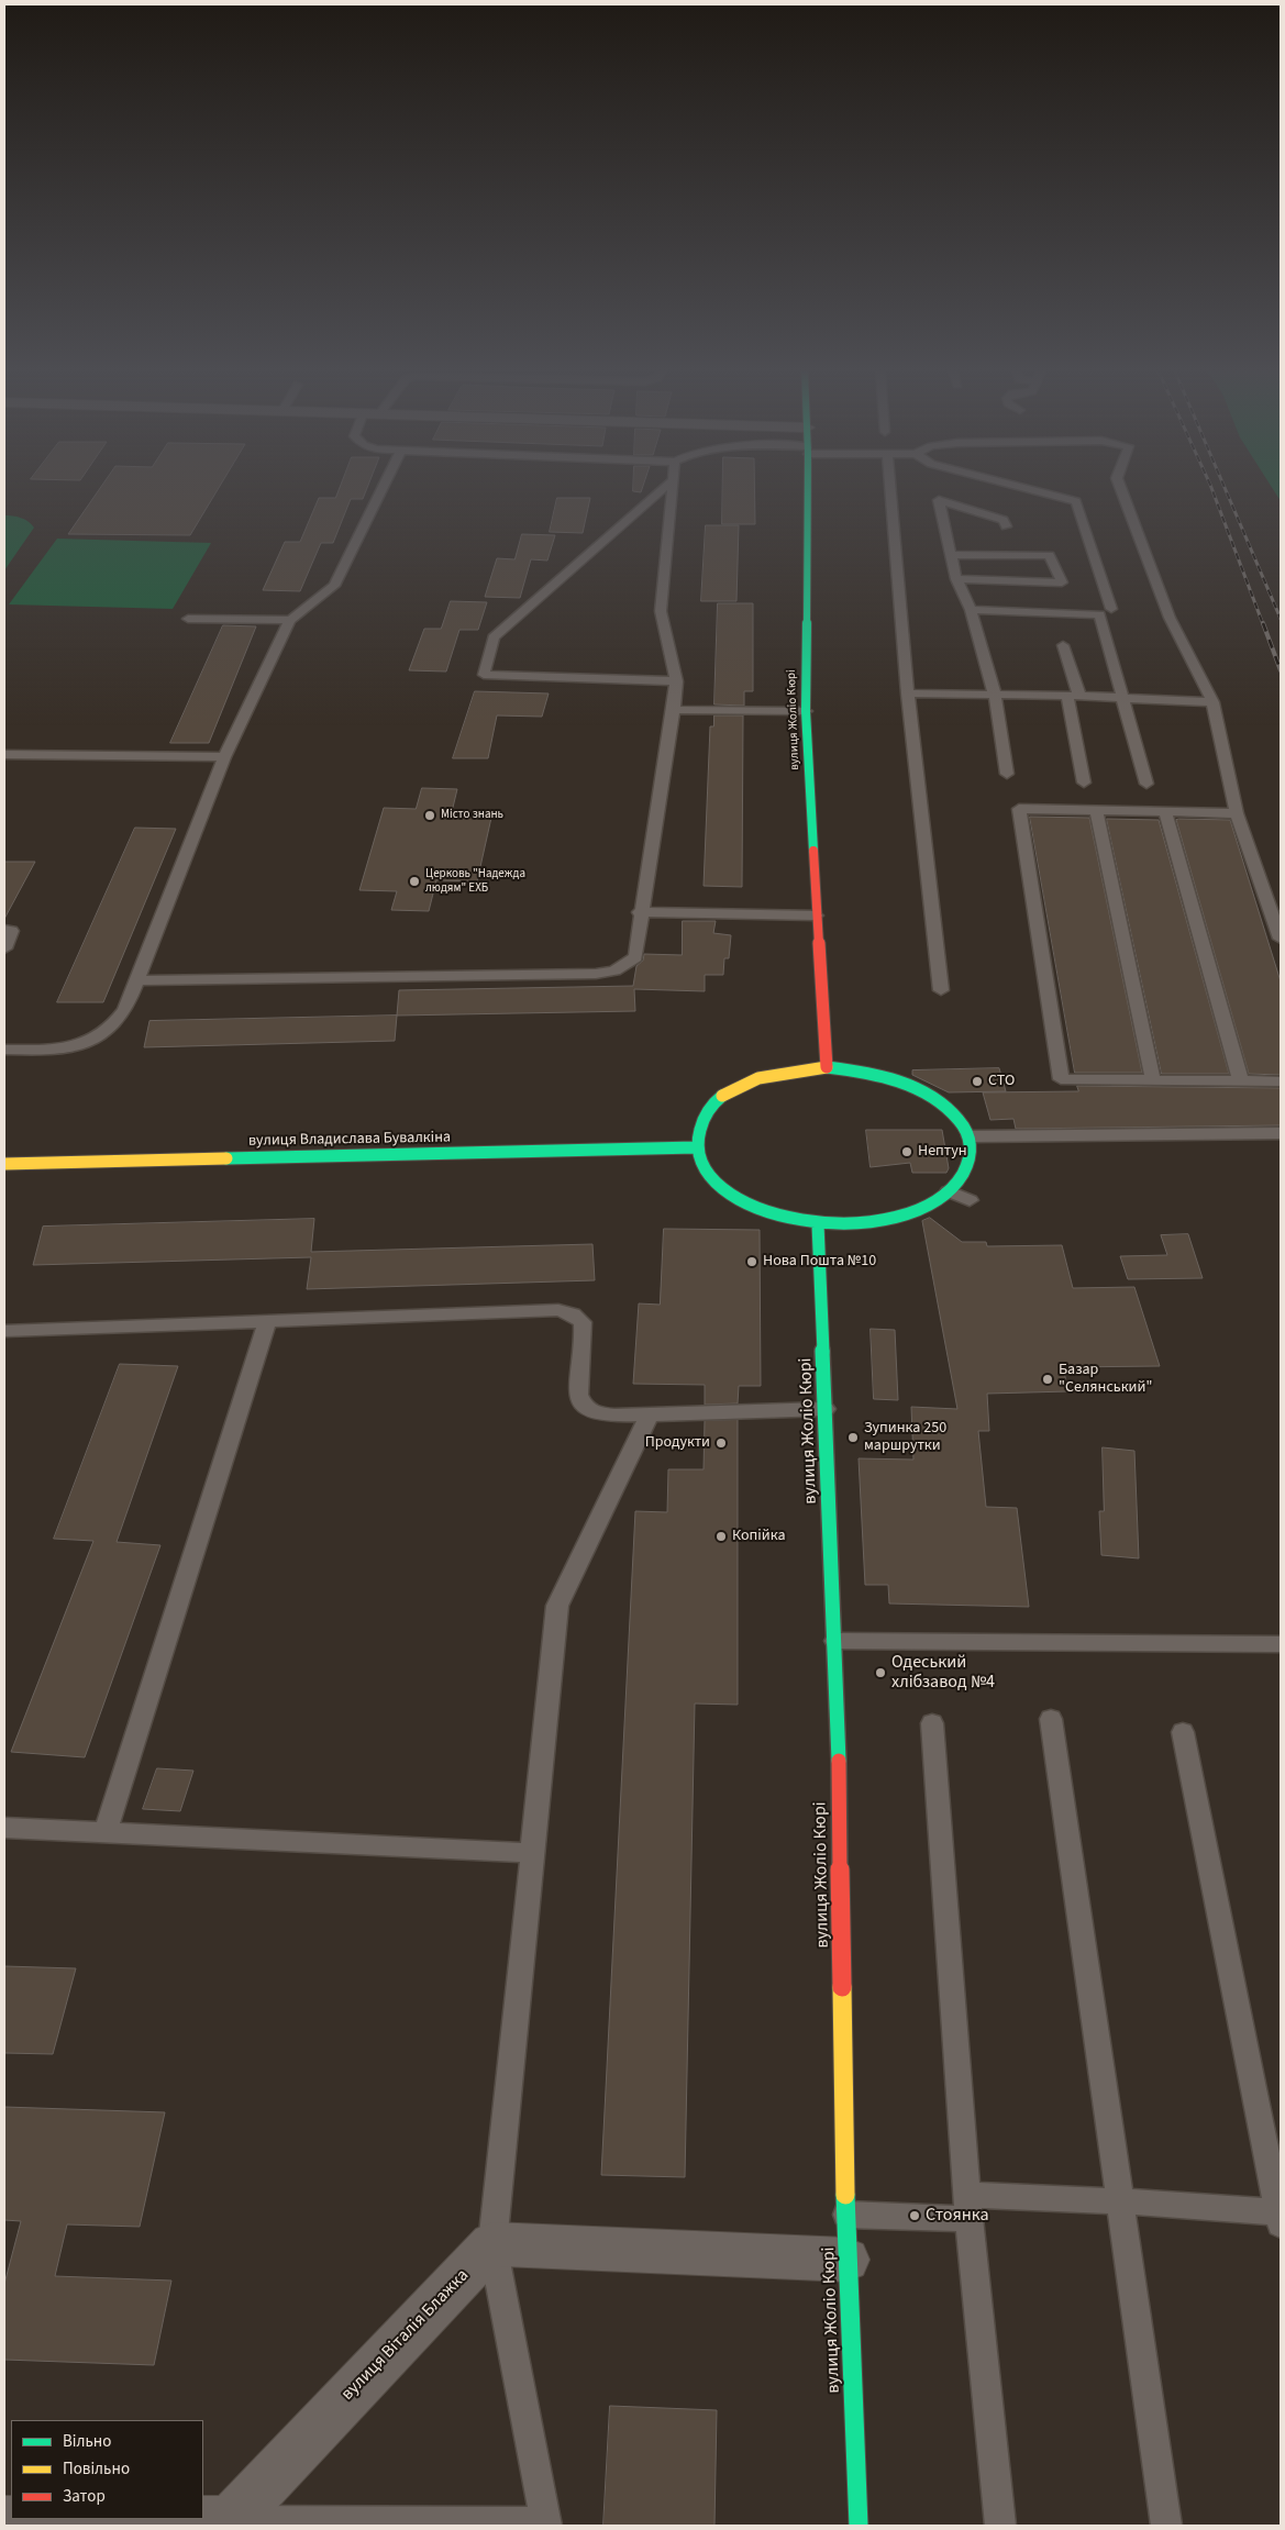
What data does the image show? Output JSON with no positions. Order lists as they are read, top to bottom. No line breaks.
{"streets":{"street":["вулиця Жоліо Кюрі","вулиця Владислава Бувалкіна","вулиця Віталія Блажка"]},"places":["Місто знань","Церковь \"Надежда людям\" ЕХБ","СТО","Нептун","Нова Пошта №10","Базар \"Селянський\"","Зупинка 250 маршрутки","Продукти","Копійка","Одеський хлібзавод №4","Стоянка"],"legend":["Вільно","Повільно","Затор"]}
